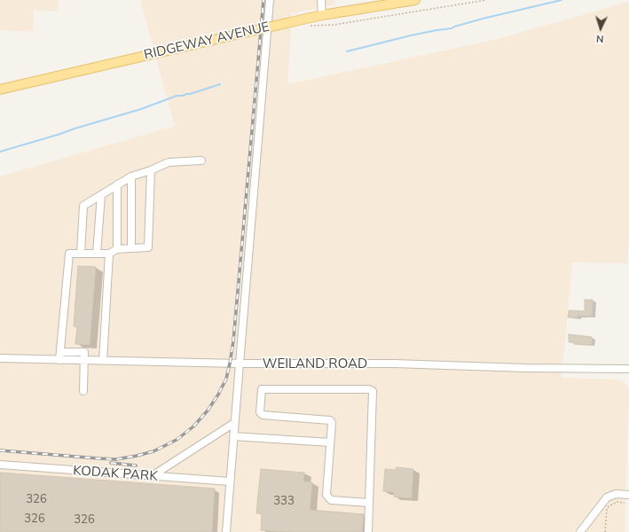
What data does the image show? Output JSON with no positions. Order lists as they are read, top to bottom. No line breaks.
{"streets":{"main road":["RIDGEWAY AVENUE"],"street":["WEILAND ROAD","KODAK PARK"]},"house_numbers":["326","333","326","326"],"north":"bottom"}
